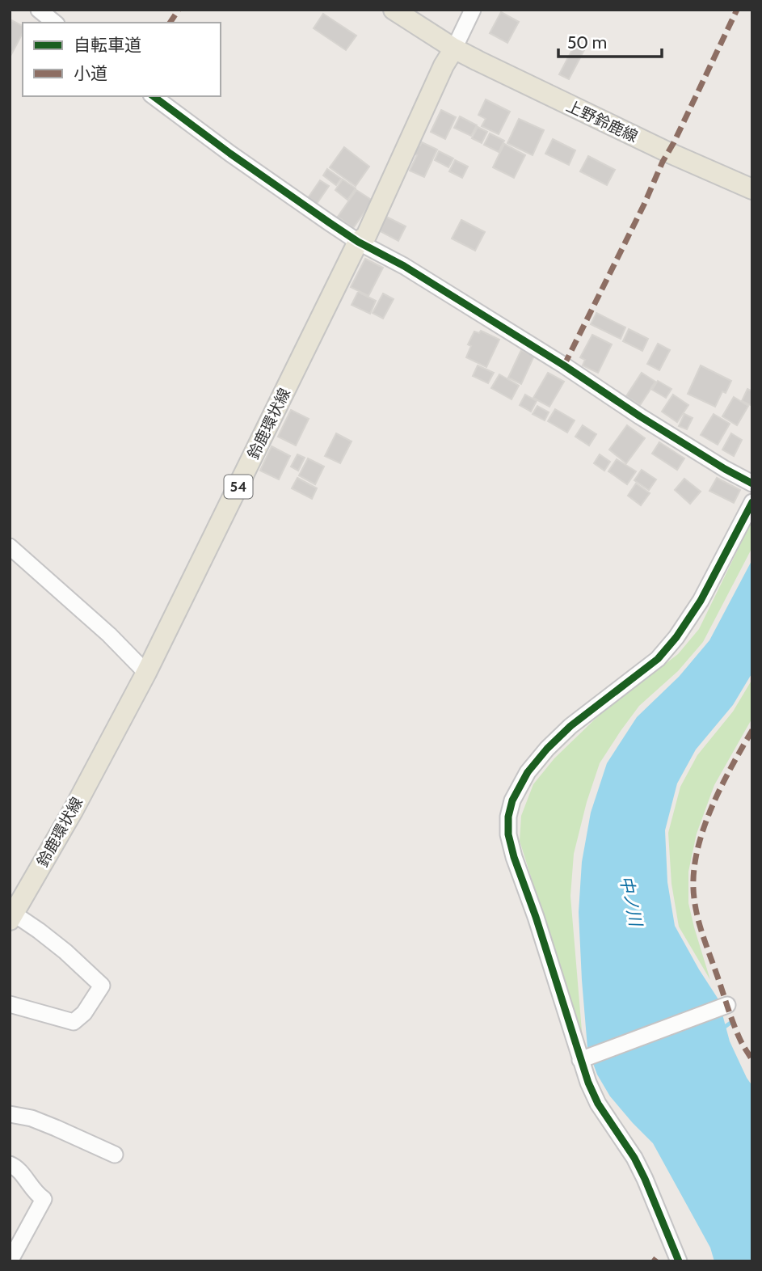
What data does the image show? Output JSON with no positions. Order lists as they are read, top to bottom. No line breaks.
{"streets":{"main road":["上野鈴鹿線","鈴鹿環状線","54"]},"crossings":[["上野鈴鹿線","鈴鹿環状線"]],"water":["中ノ川"],"legend":["自転車道","小道"],"scale_bar":"50 m"}
